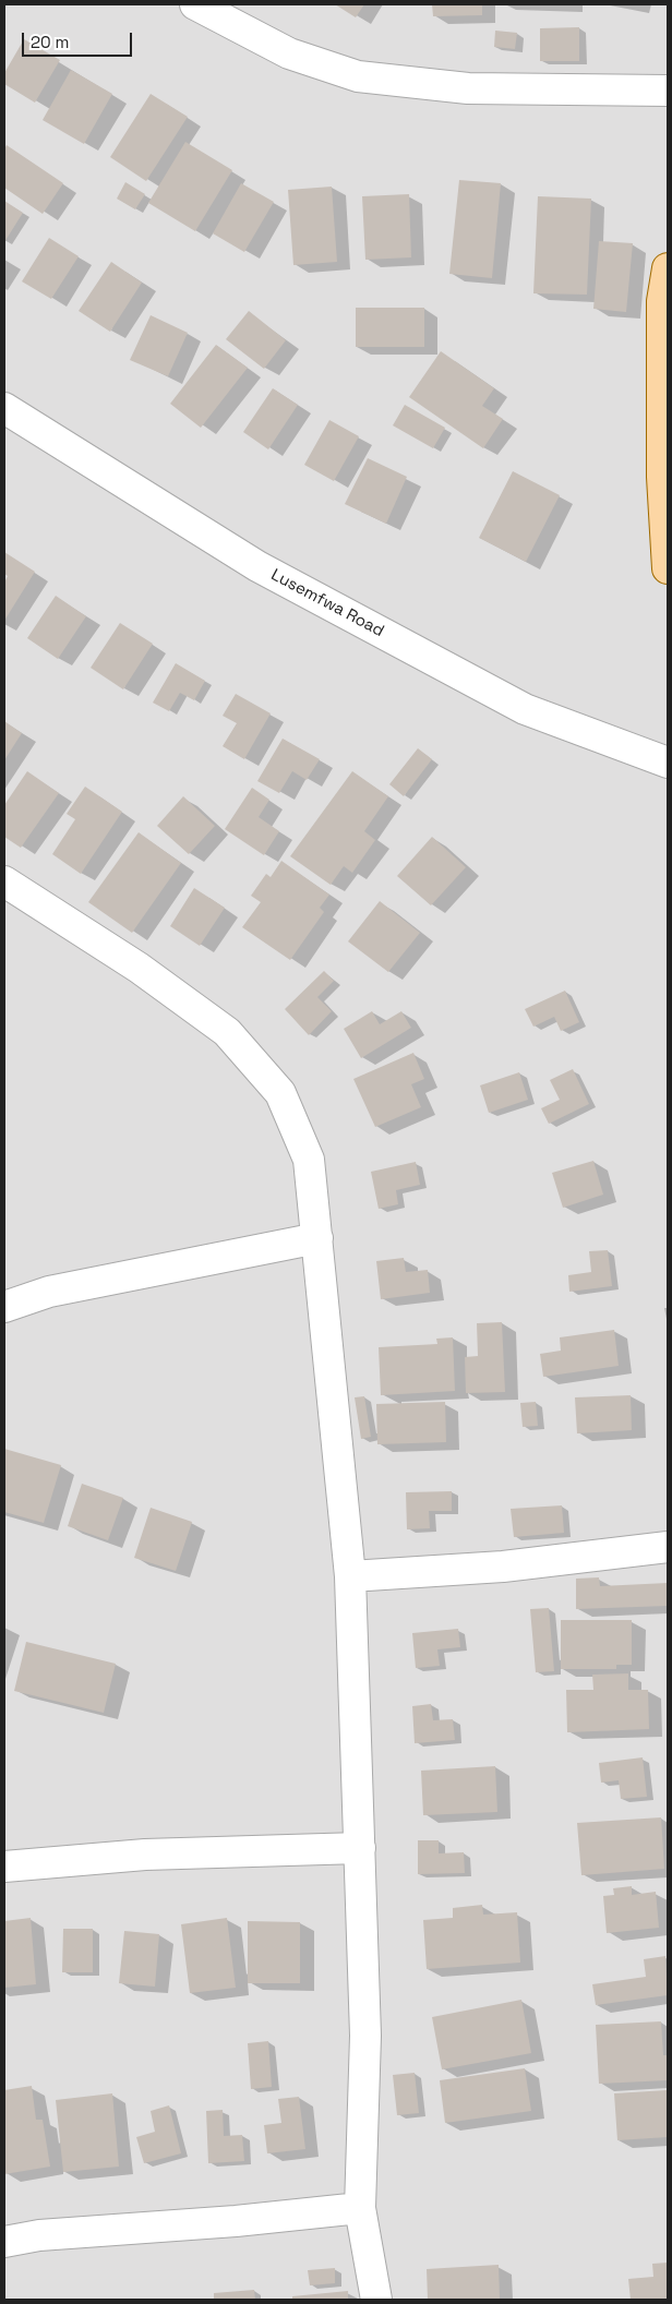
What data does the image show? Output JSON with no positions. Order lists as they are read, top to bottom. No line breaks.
{"streets":{"street":["Lusemfwa Road"]},"scale_bar":"20 m"}
